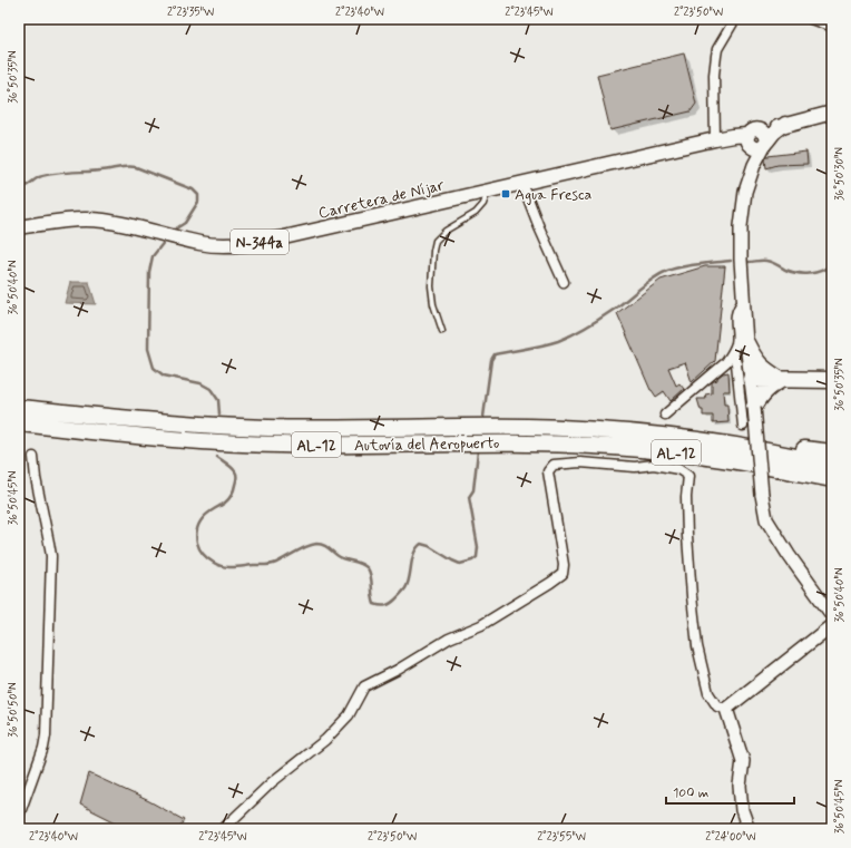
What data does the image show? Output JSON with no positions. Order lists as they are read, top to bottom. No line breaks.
{"streets":{"highway":["Autovía del Aeropuerto","AL-12"],"main road":["Carretera de Níjar","N-344a"]},"places":{"transit":["Agua Fresca"]},"scale_bar":"100 m","coordinates":["2°23'35\"W","2°23'40\"W","2°23'45\"W","2°23'50\"W","36°50'35\"N","36°50'30\"N","36°50'40\"N","36°50'45\"N","36°50'50\"N","2°23'55\"W","2°24'00\"W"]}
